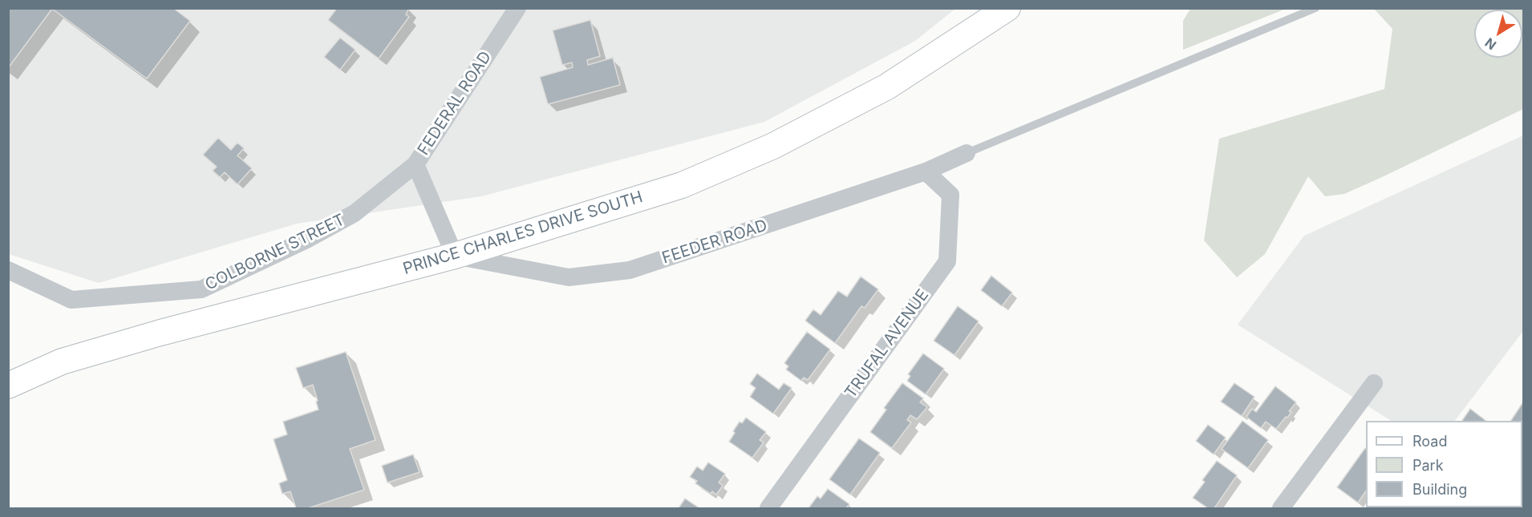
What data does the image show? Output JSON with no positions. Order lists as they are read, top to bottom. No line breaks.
{"streets":{"main road":["PRINCE CHARLES DRIVE SOUTH"],"street":["FEDERAL ROAD","FEEDER ROAD","COLBORNE STREET","TRUFAL AVENUE"]},"crossings":[["FEDERAL ROAD","PRINCE CHARLES DRIVE SOUTH"],["FEDERAL ROAD","FEEDER ROAD"],["FEDERAL ROAD","COLBORNE STREET"],["PRINCE CHARLES DRIVE SOUTH","FEEDER ROAD"],["FEEDER ROAD","TRUFAL AVENUE"]],"legend":["Road","Park","Building"],"north":"bottom left"}
